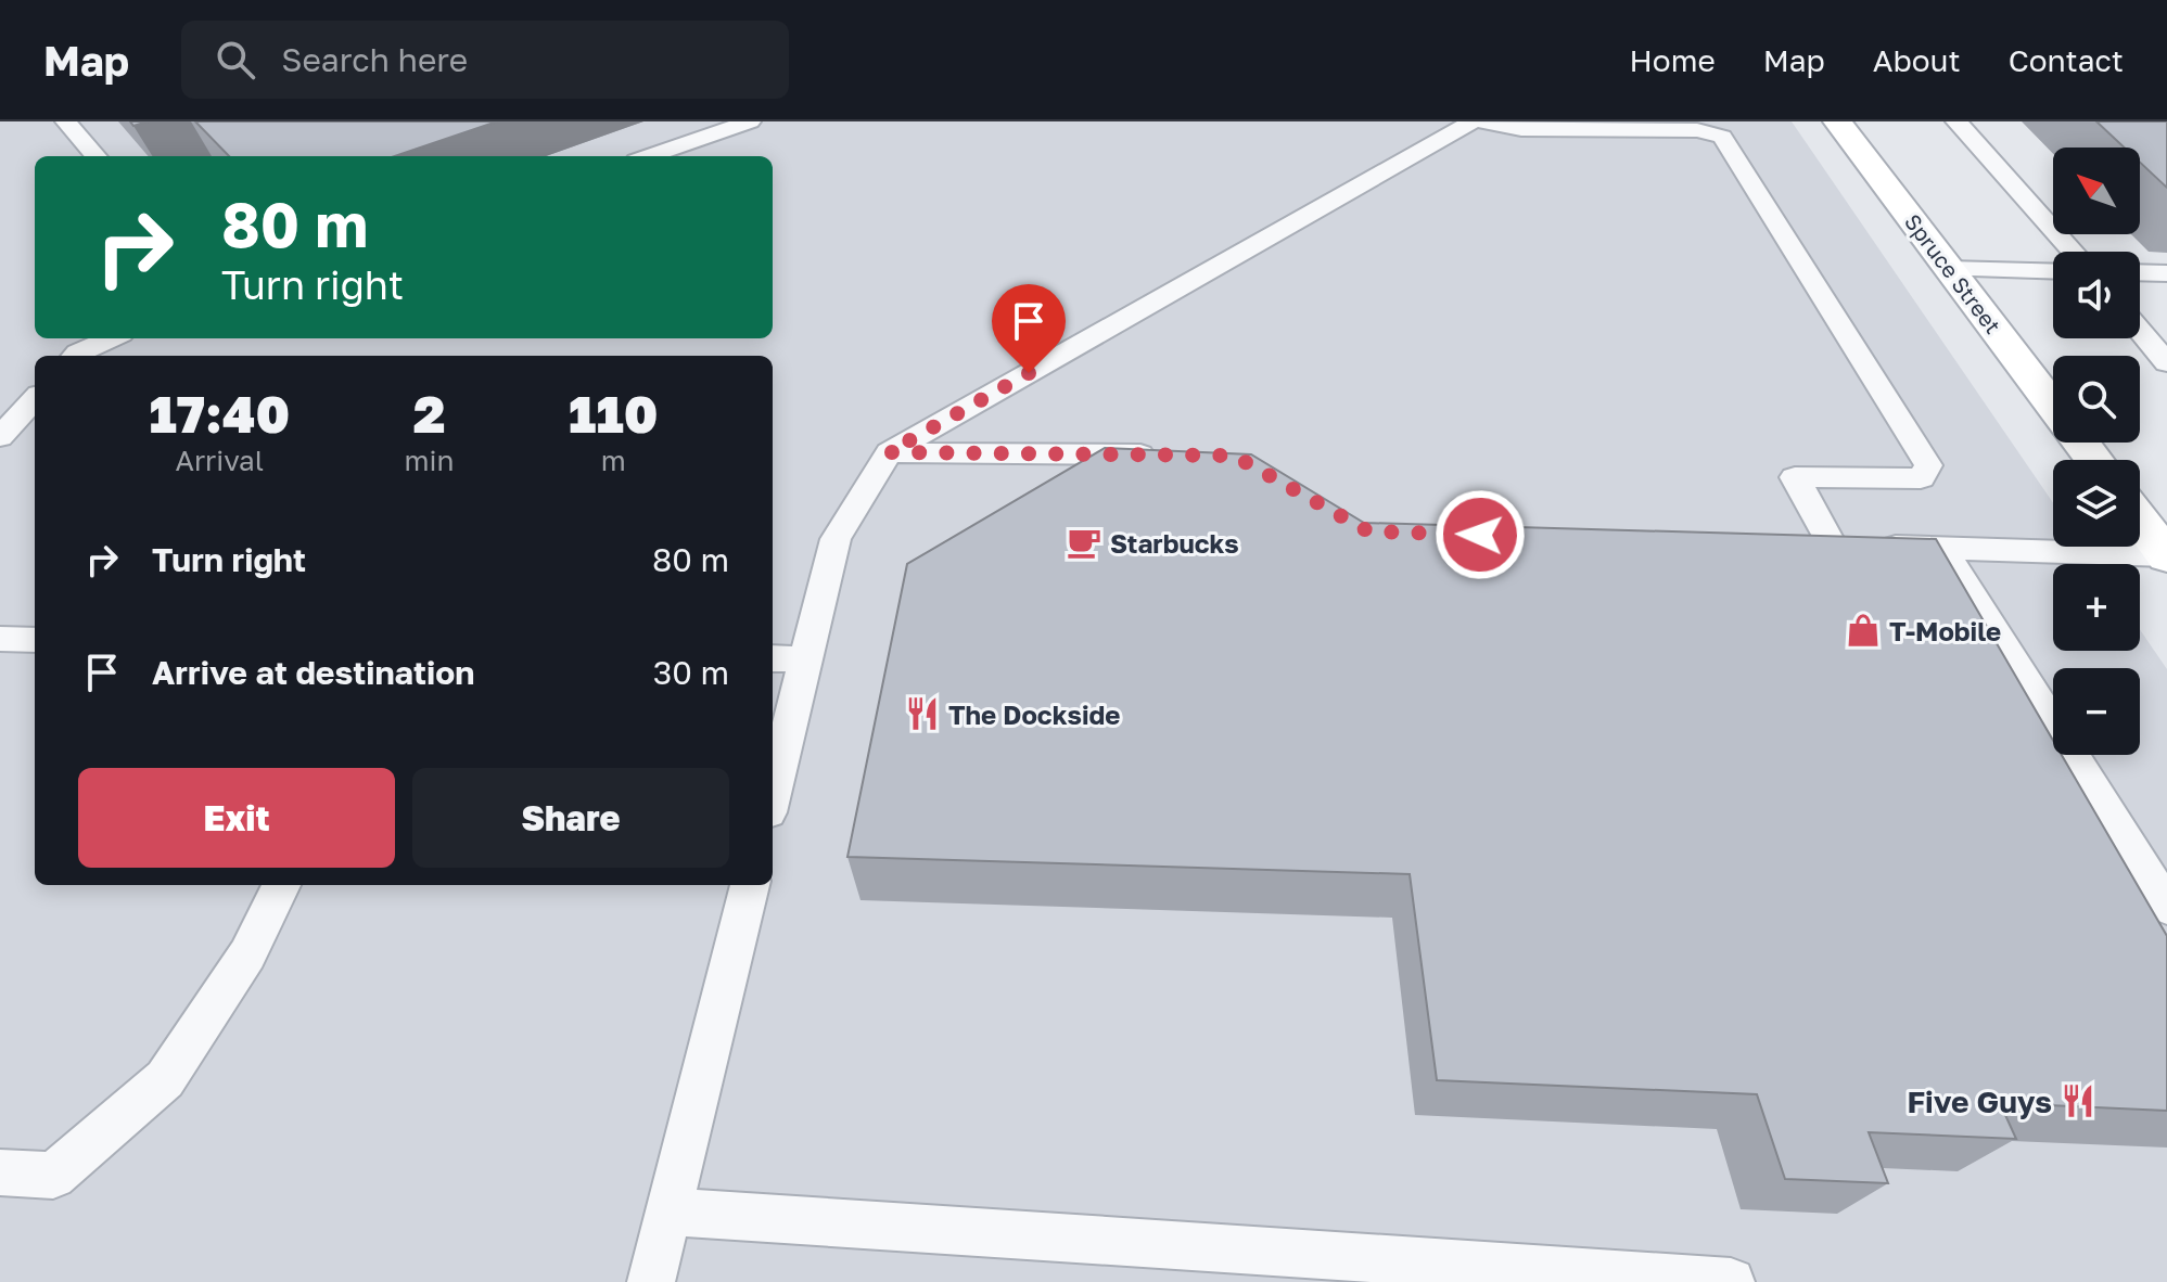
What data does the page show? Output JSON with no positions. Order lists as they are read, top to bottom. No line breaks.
{"streets":{"street":["Spruce Street"]},"places":{"cafe":["Starbucks"],"shop":["T-Mobile"],"restaurant":["The Dockside","Five Guys"]},"north":"top left","page":{"header":"Map","search":"Search here","nav":["Home","Map","About","Contact"],"map_buttons":["+","−"],"turn":["80 m","Turn right"],"eta":["17:40","Arrival","2","min","110","m"],"list":[{"name":"Turn right","value":"80 m"},{"name":"Arrive at destination","value":"30 m"}],"buttons":["Exit","Share"]}}
